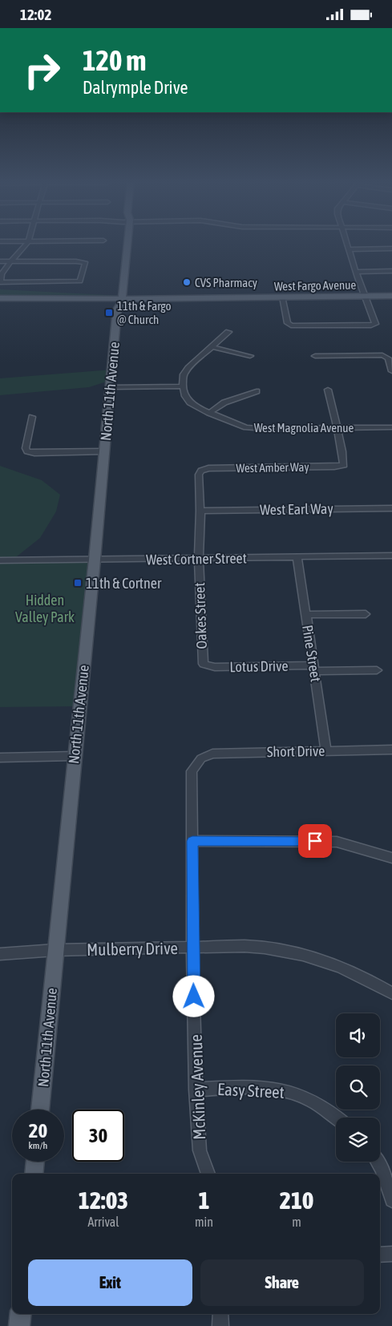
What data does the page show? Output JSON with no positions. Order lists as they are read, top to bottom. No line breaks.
{"streets":{"main road":["West Fargo Avenue","North 11th Avenue"],"street":["West Magnolia Avenue","West Amber Way","West Earl Way","West Cortner Street","Oakes Street","Pine Street","Lotus Drive","Short Drive","Mulberry Drive","McKinley Avenue","Easy Street"]},"crossings":[["West Fargo Avenue","North 11th Avenue"],["North 11th Avenue","West Cortner Street"],["North 11th Avenue","Mulberry Drive"],["West Magnolia Avenue","West Amber Way"],["West Amber Way","Oakes Street"],["West Earl Way","Oakes Street"],["West Cortner Street","Oakes Street"],["West Cortner Street","Pine Street"],["Oakes Street","Lotus Drive"],["Pine Street","Lotus Drive"],["Pine Street","Short Drive"],["Short Drive","McKinley Avenue"],["Mulberry Drive","McKinley Avenue"],["McKinley Avenue","Easy Street"]],"parks":["Hidden Valley Park"],"places":{"other":["CVS Pharmacy"],"transit":["11th & Fargo @ Church","11th & Cortner"]},"page":{"status":"12:02","turn":["120 m","Dalrymple Drive"],"speed":"20 km/h","limit":"30","eta":["12:03","Arrival","1","min","210","m"],"buttons":["Exit","Share"]}}
